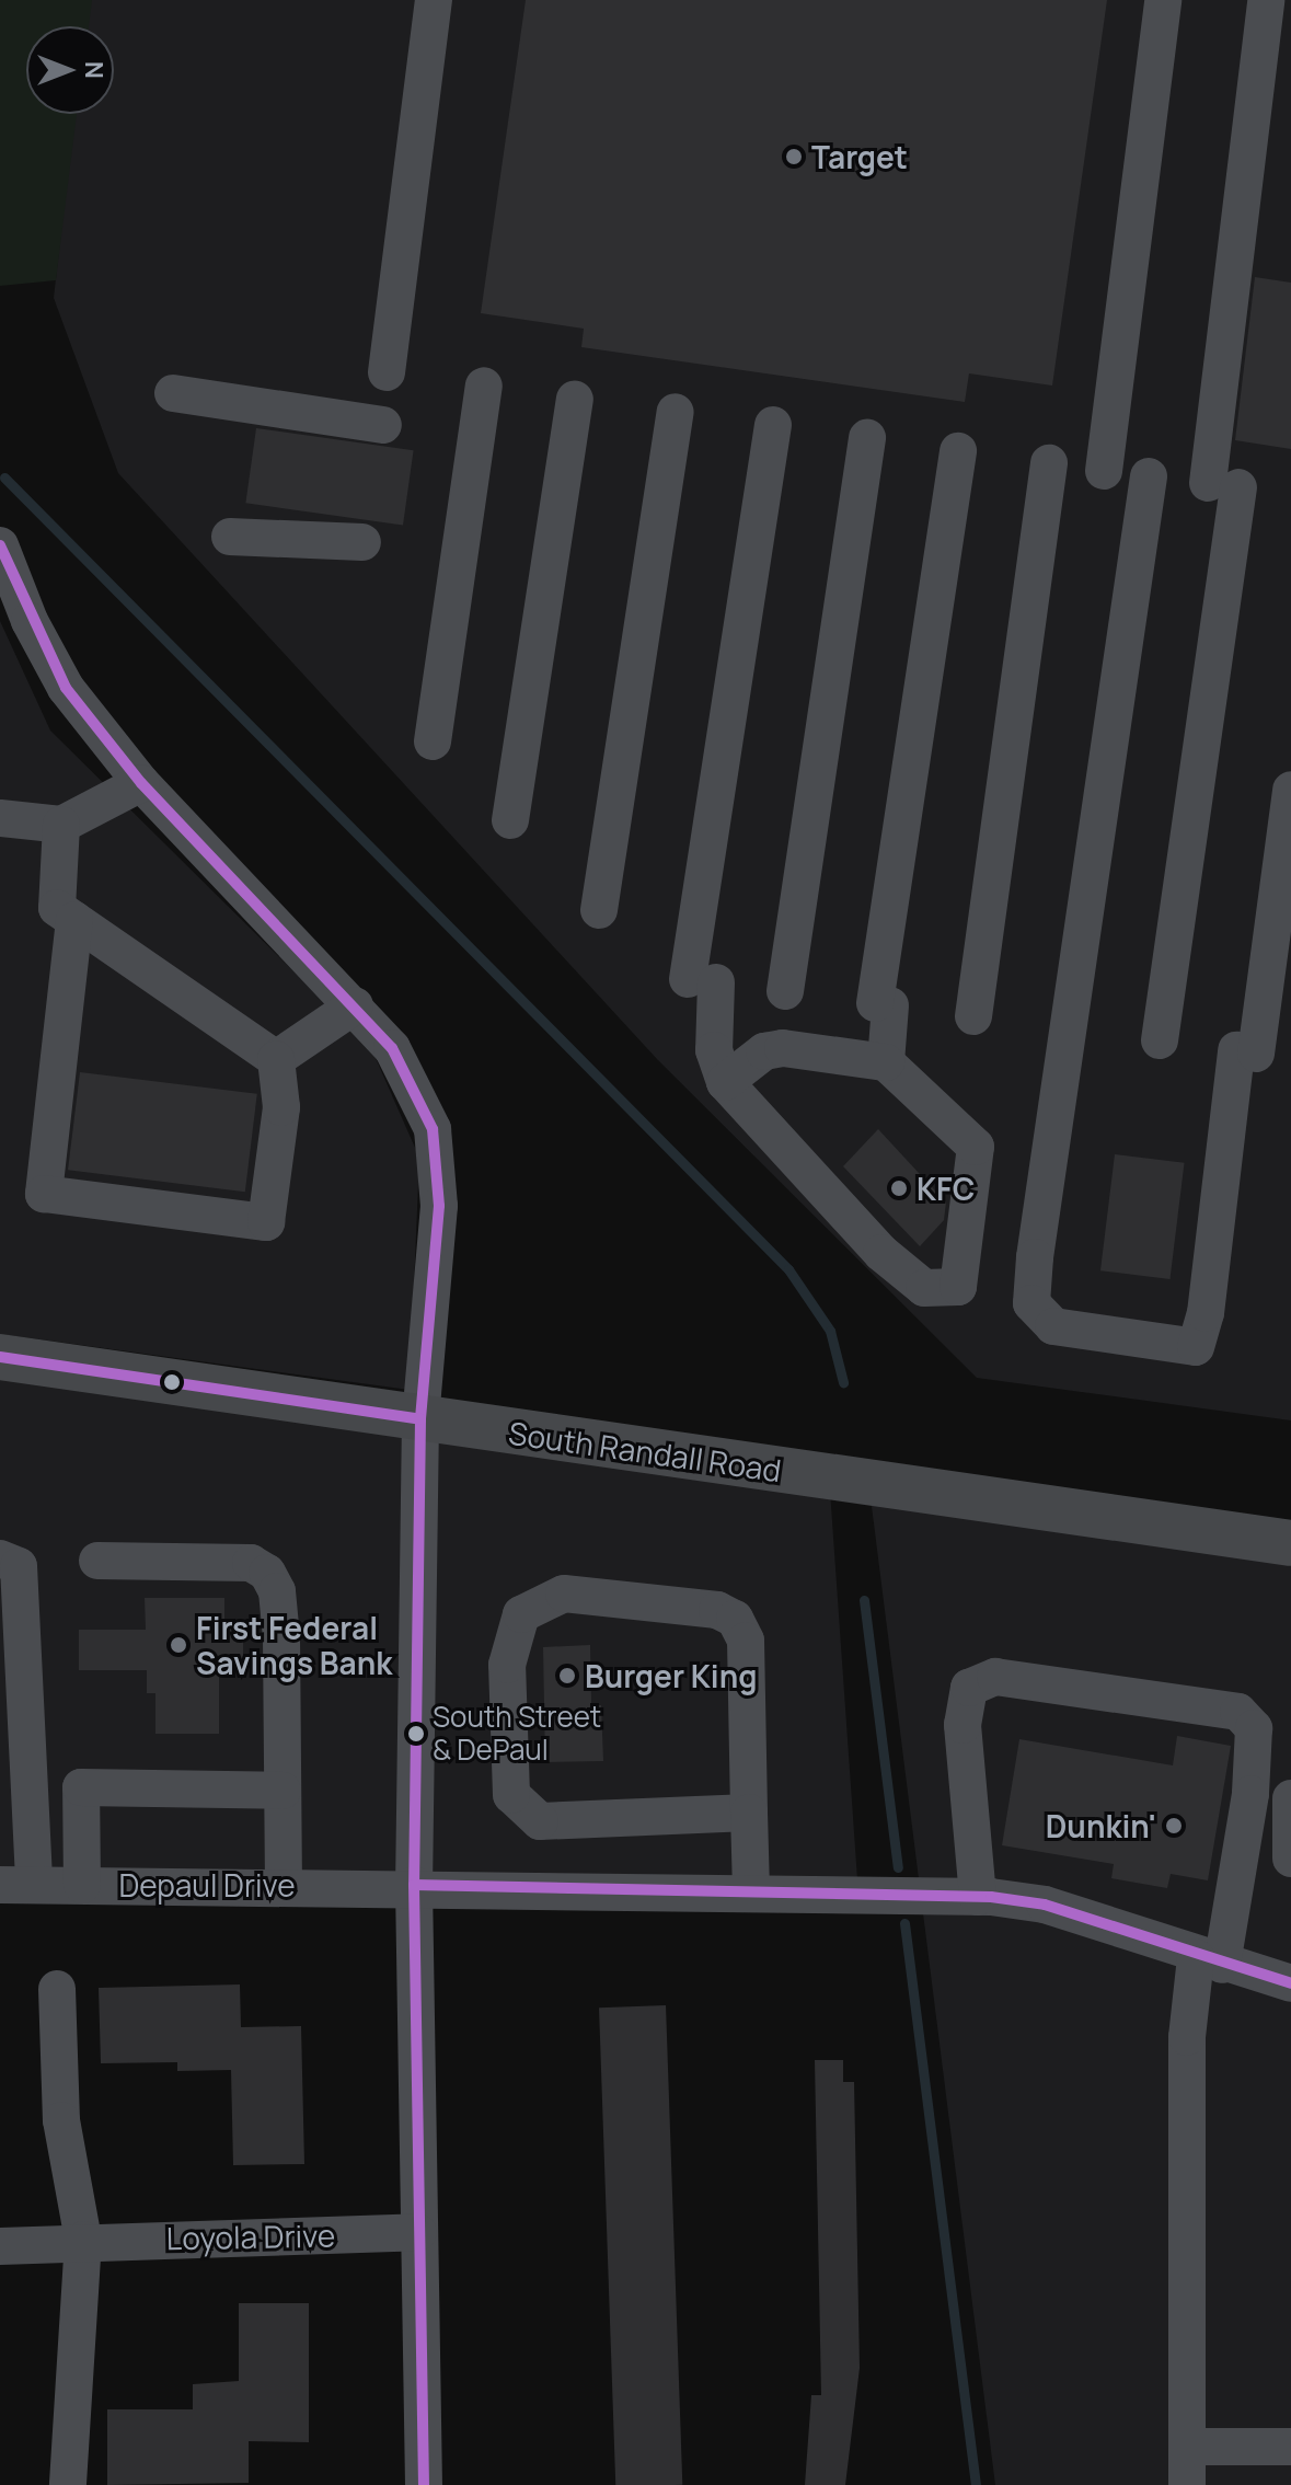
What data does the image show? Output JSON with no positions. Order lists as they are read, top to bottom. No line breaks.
{"streets":{"main road":["South Randall Road"],"street":["Depaul Drive","Loyola Drive"]},"places":["Target","KFC","First Federal Savings Bank","Burger King","South Street & DePaul","Dunkin'"],"north":"right"}
